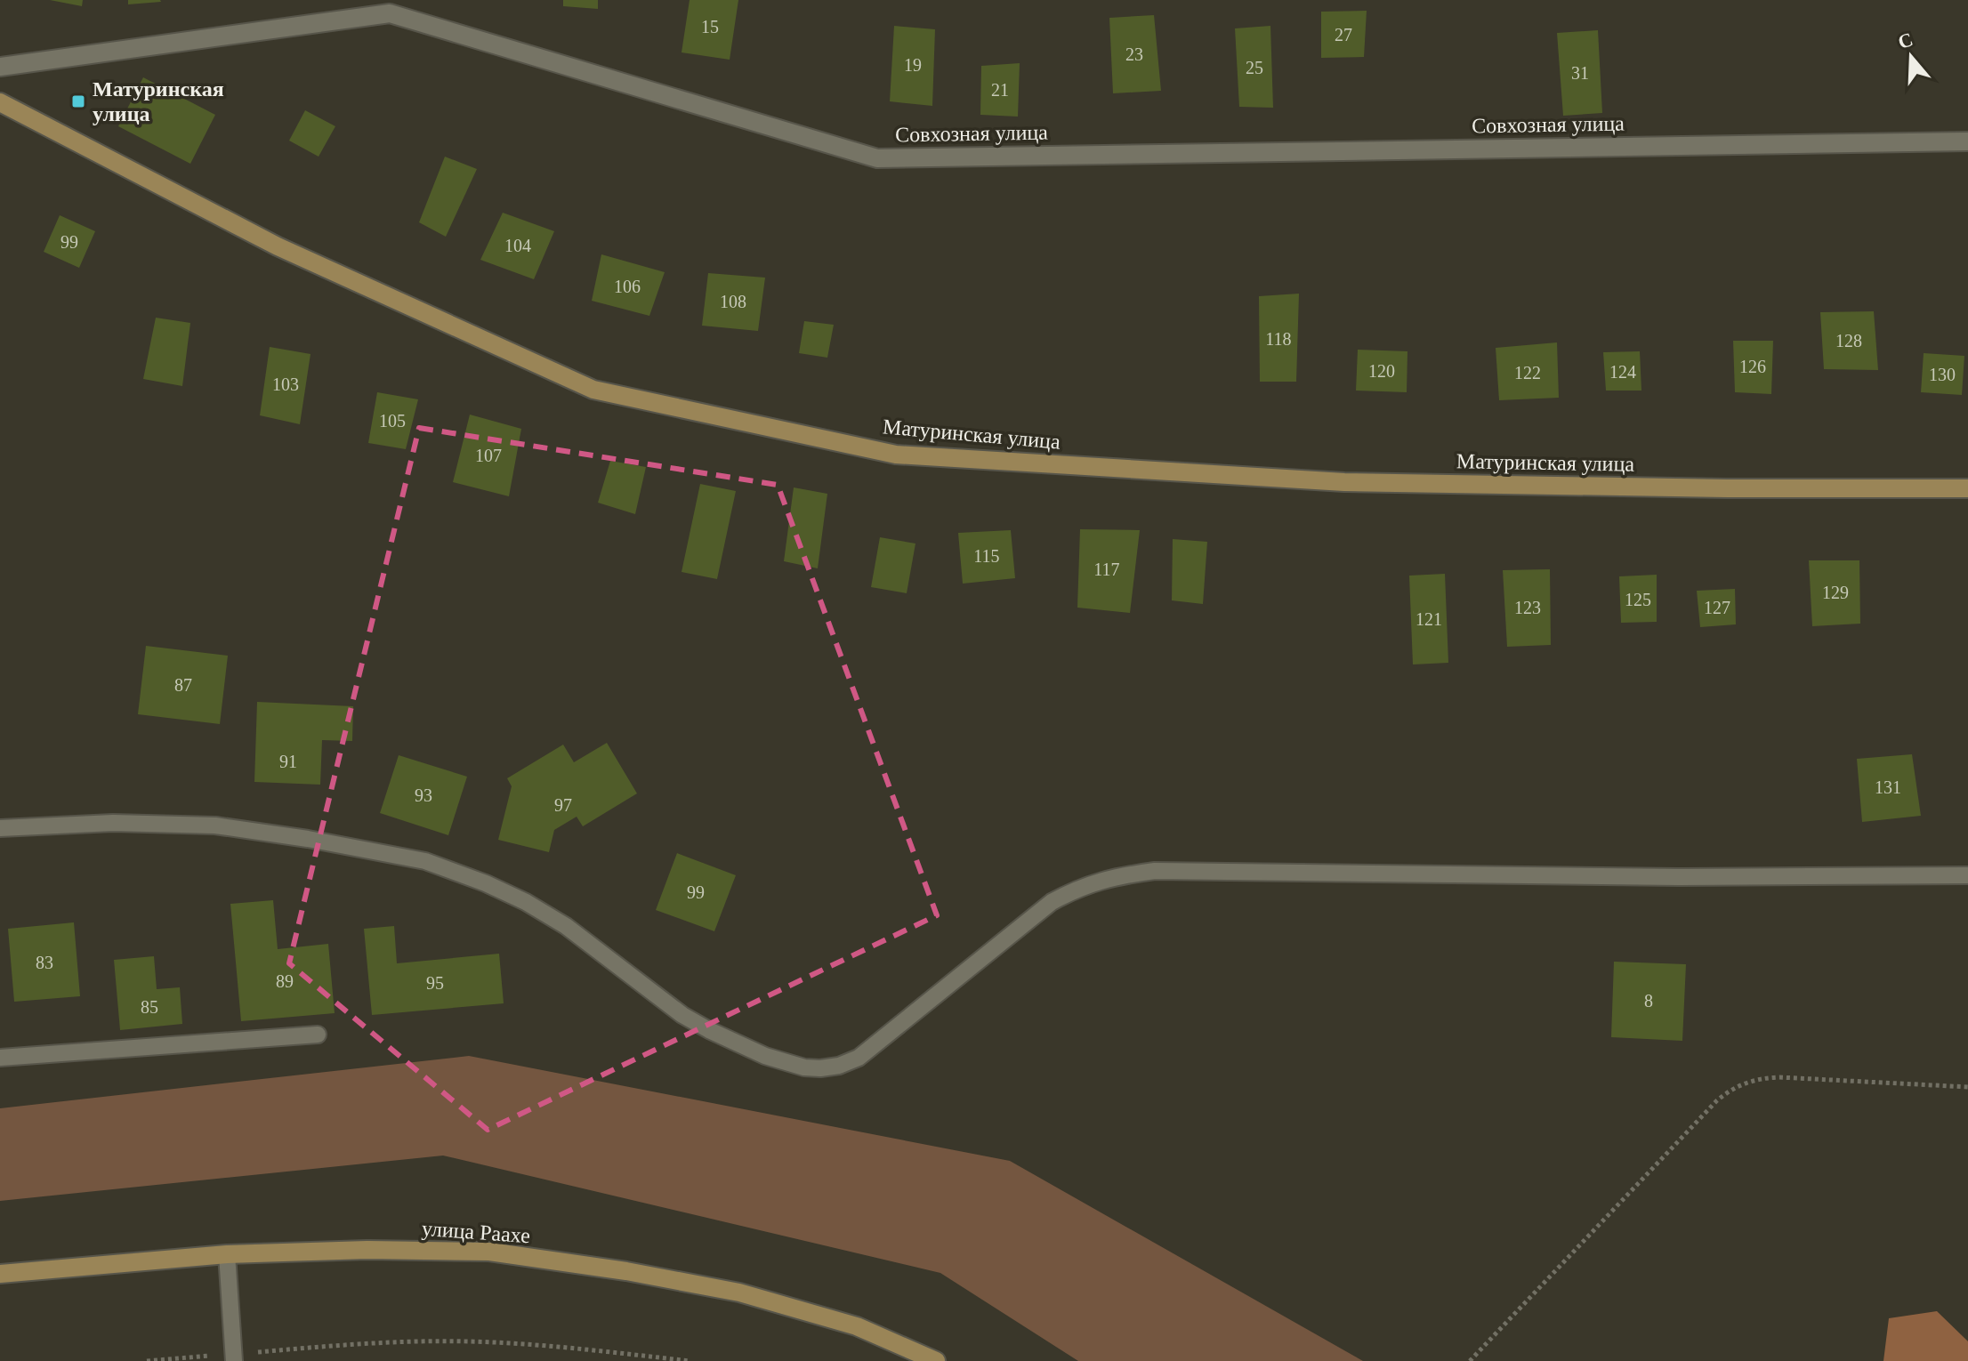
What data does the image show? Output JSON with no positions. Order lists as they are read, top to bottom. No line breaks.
{"streets":{"street":["Совхозная улица","Матуринская улица","улица Раахе"]},"places":{"transit":["Матуринская улица"]},"house_numbers":["15","27","23","19","25","31","21","99","104","106","108","118","128","126","120","124","122","130","103","105","107","115","117","129","125","123","127","121","87","91","131","93","97","99","83","89","95","8","85"],"north":"top"}
